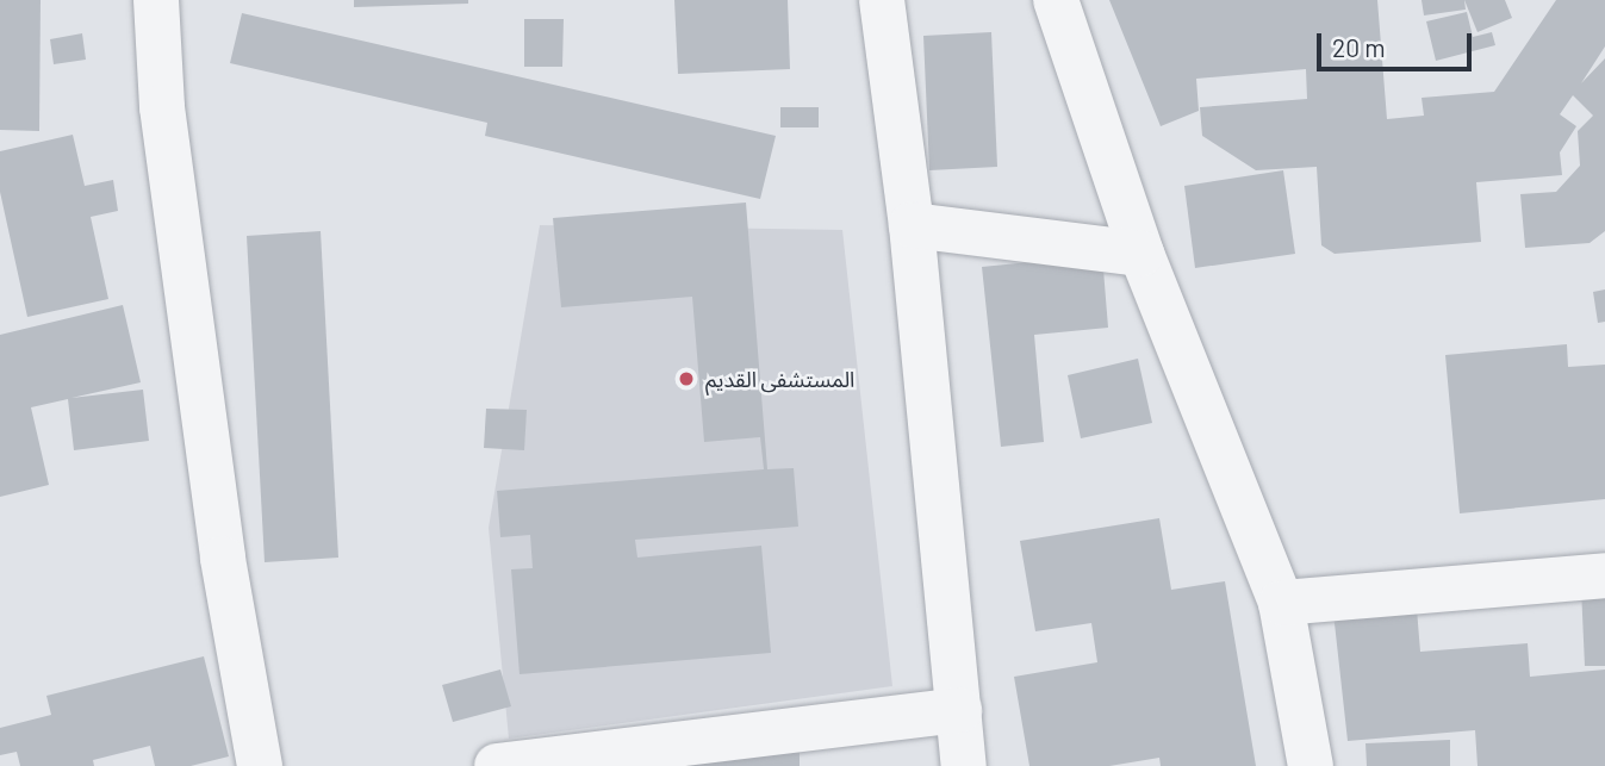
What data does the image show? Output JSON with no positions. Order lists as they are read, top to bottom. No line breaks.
{"places":["المستشفى القديم"],"scale_bar":"20 m"}
